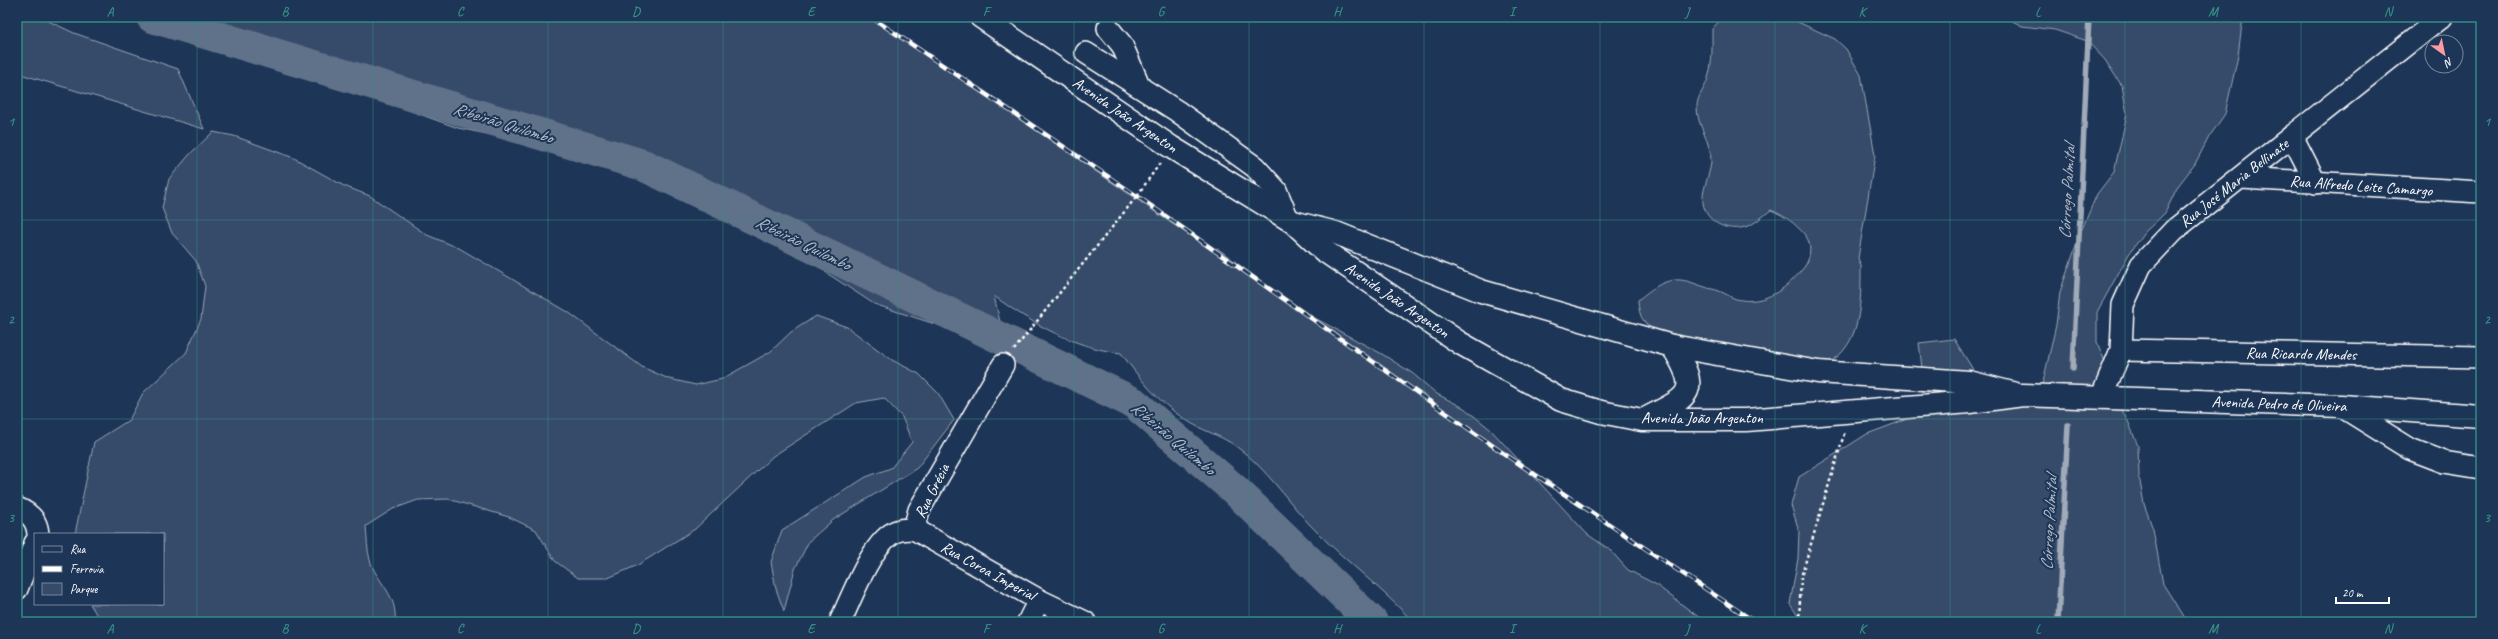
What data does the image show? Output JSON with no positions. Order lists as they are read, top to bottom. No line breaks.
{"streets":{"main road":["Avenida João Argenton","Avenida Pedro de Oliveira"],"street":["Rua José Maria Bellinate","Rua Alfredo Leite Camargo","Rua Ricardo Mendes","Rua Grécia","Rua Coroa Imperial"]},"crossings":[["Avenida João Argenton","Avenida Pedro de Oliveira"],["Rua José Maria Bellinate","Rua Alfredo Leite Camargo"],["Rua José Maria Bellinate","Rua Ricardo Mendes"],["Rua José Maria Bellinate","Avenida Pedro de Oliveira"],["Rua Grécia","Rua Coroa Imperial"]],"water":["Ribeirão Quilombo","Córrego Palmital"],"legend":["Rua","Ferrovia","Parque"],"scale_bar":"20 m","north":"bottom right","grid":{"columns":["A","B","C","D","E","F","G","H","I","J","K","L","M","N"],"rows":["1","2","3"]}}
